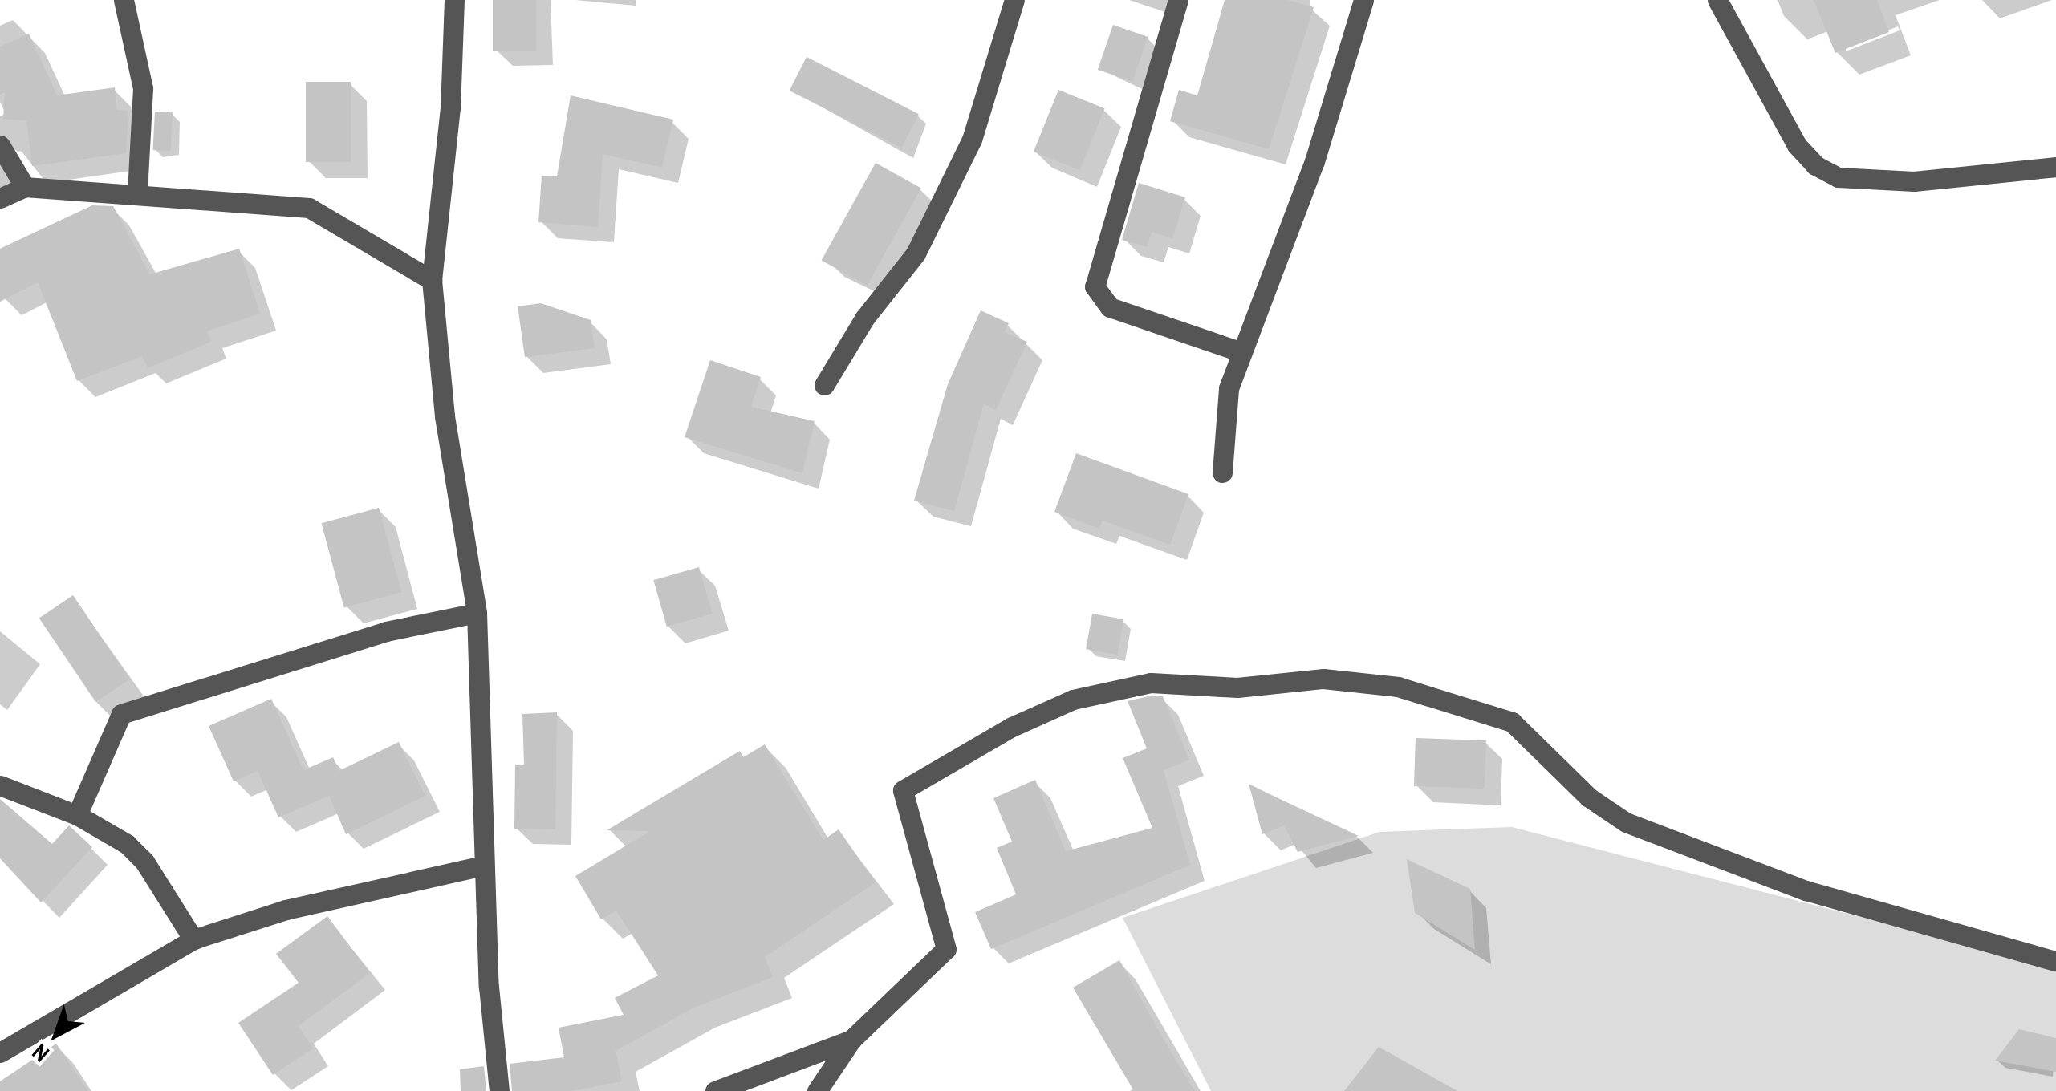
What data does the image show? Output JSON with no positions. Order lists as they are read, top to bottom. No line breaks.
{"north":"bottom left"}
